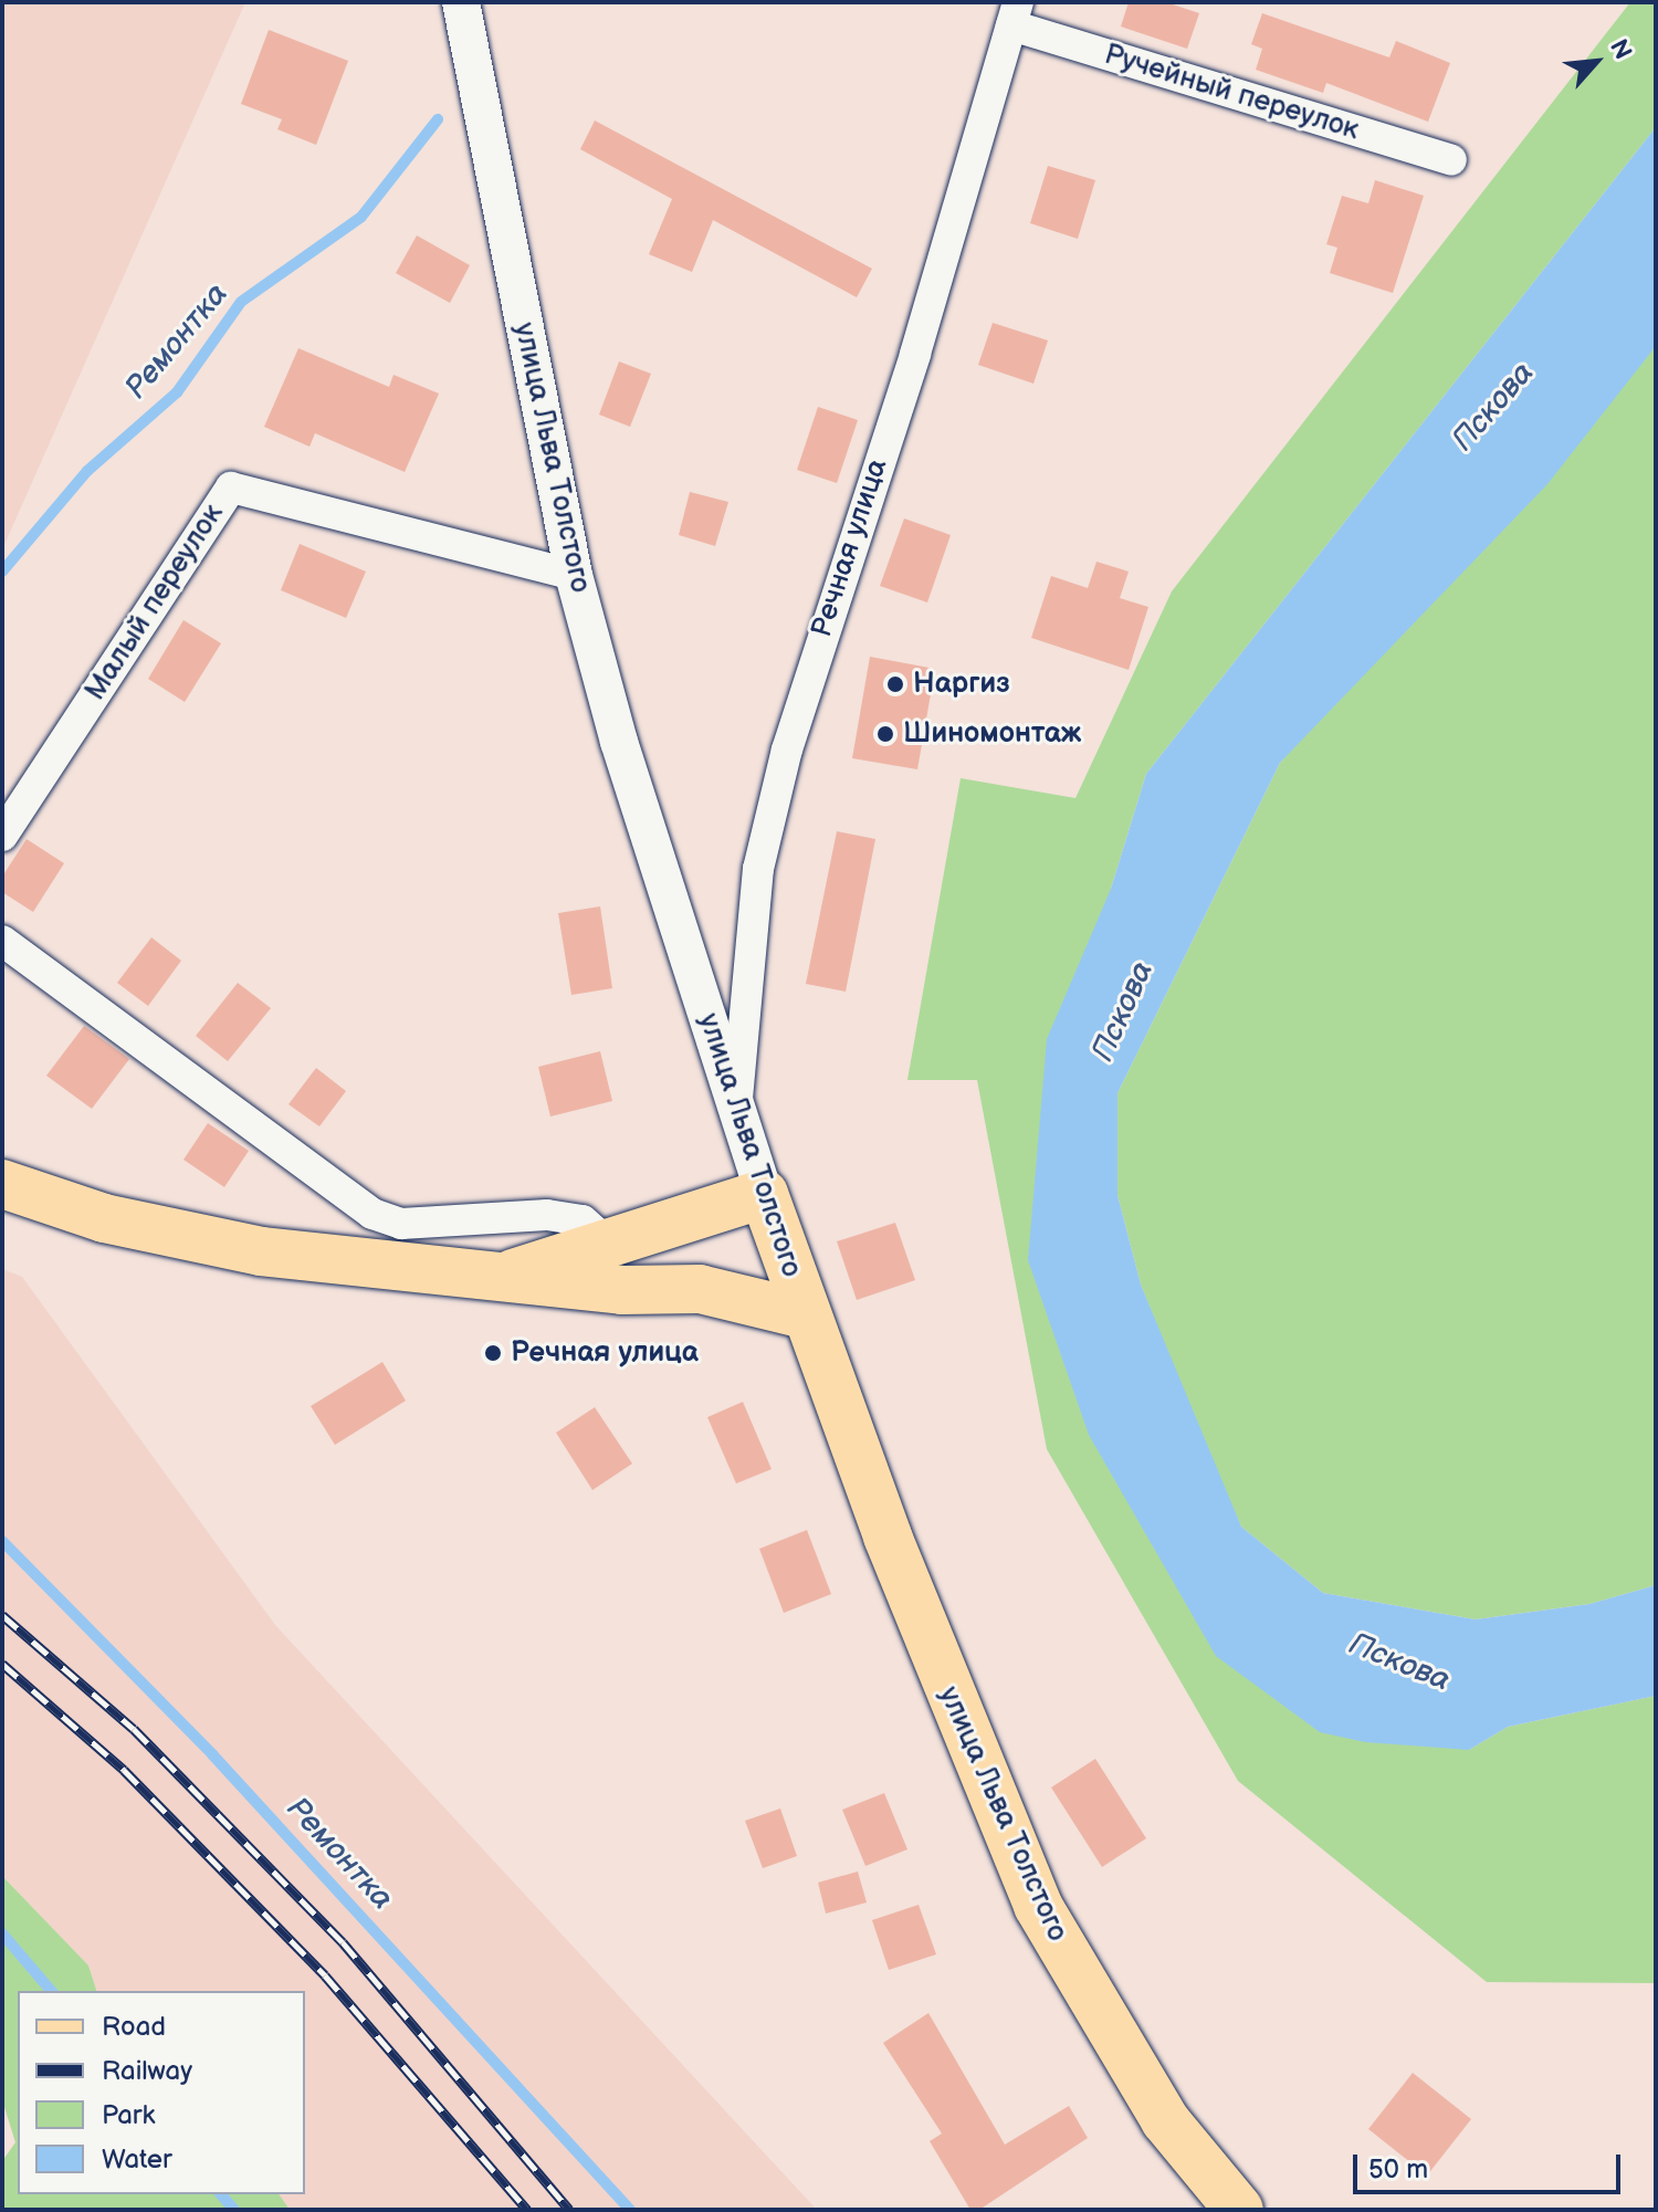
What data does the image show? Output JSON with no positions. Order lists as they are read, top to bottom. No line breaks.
{"streets":{"main road":["улица Льва Толстого"],"street":["Ручейный переулок","Речная улица","Малый переулок"]},"crossings":[["Ручейный переулок","Речная улица"],["улица Льва Толстого","Речная улица"],["улица Льва Толстого","Малый переулок"]],"water":["Ремонтка","Пскова"],"places":["Наргиз","Шиномонтаж","Речная улица"],"legend":["Road","Railway","Park","Water"],"scale_bar":"50 m","north":"top right"}
